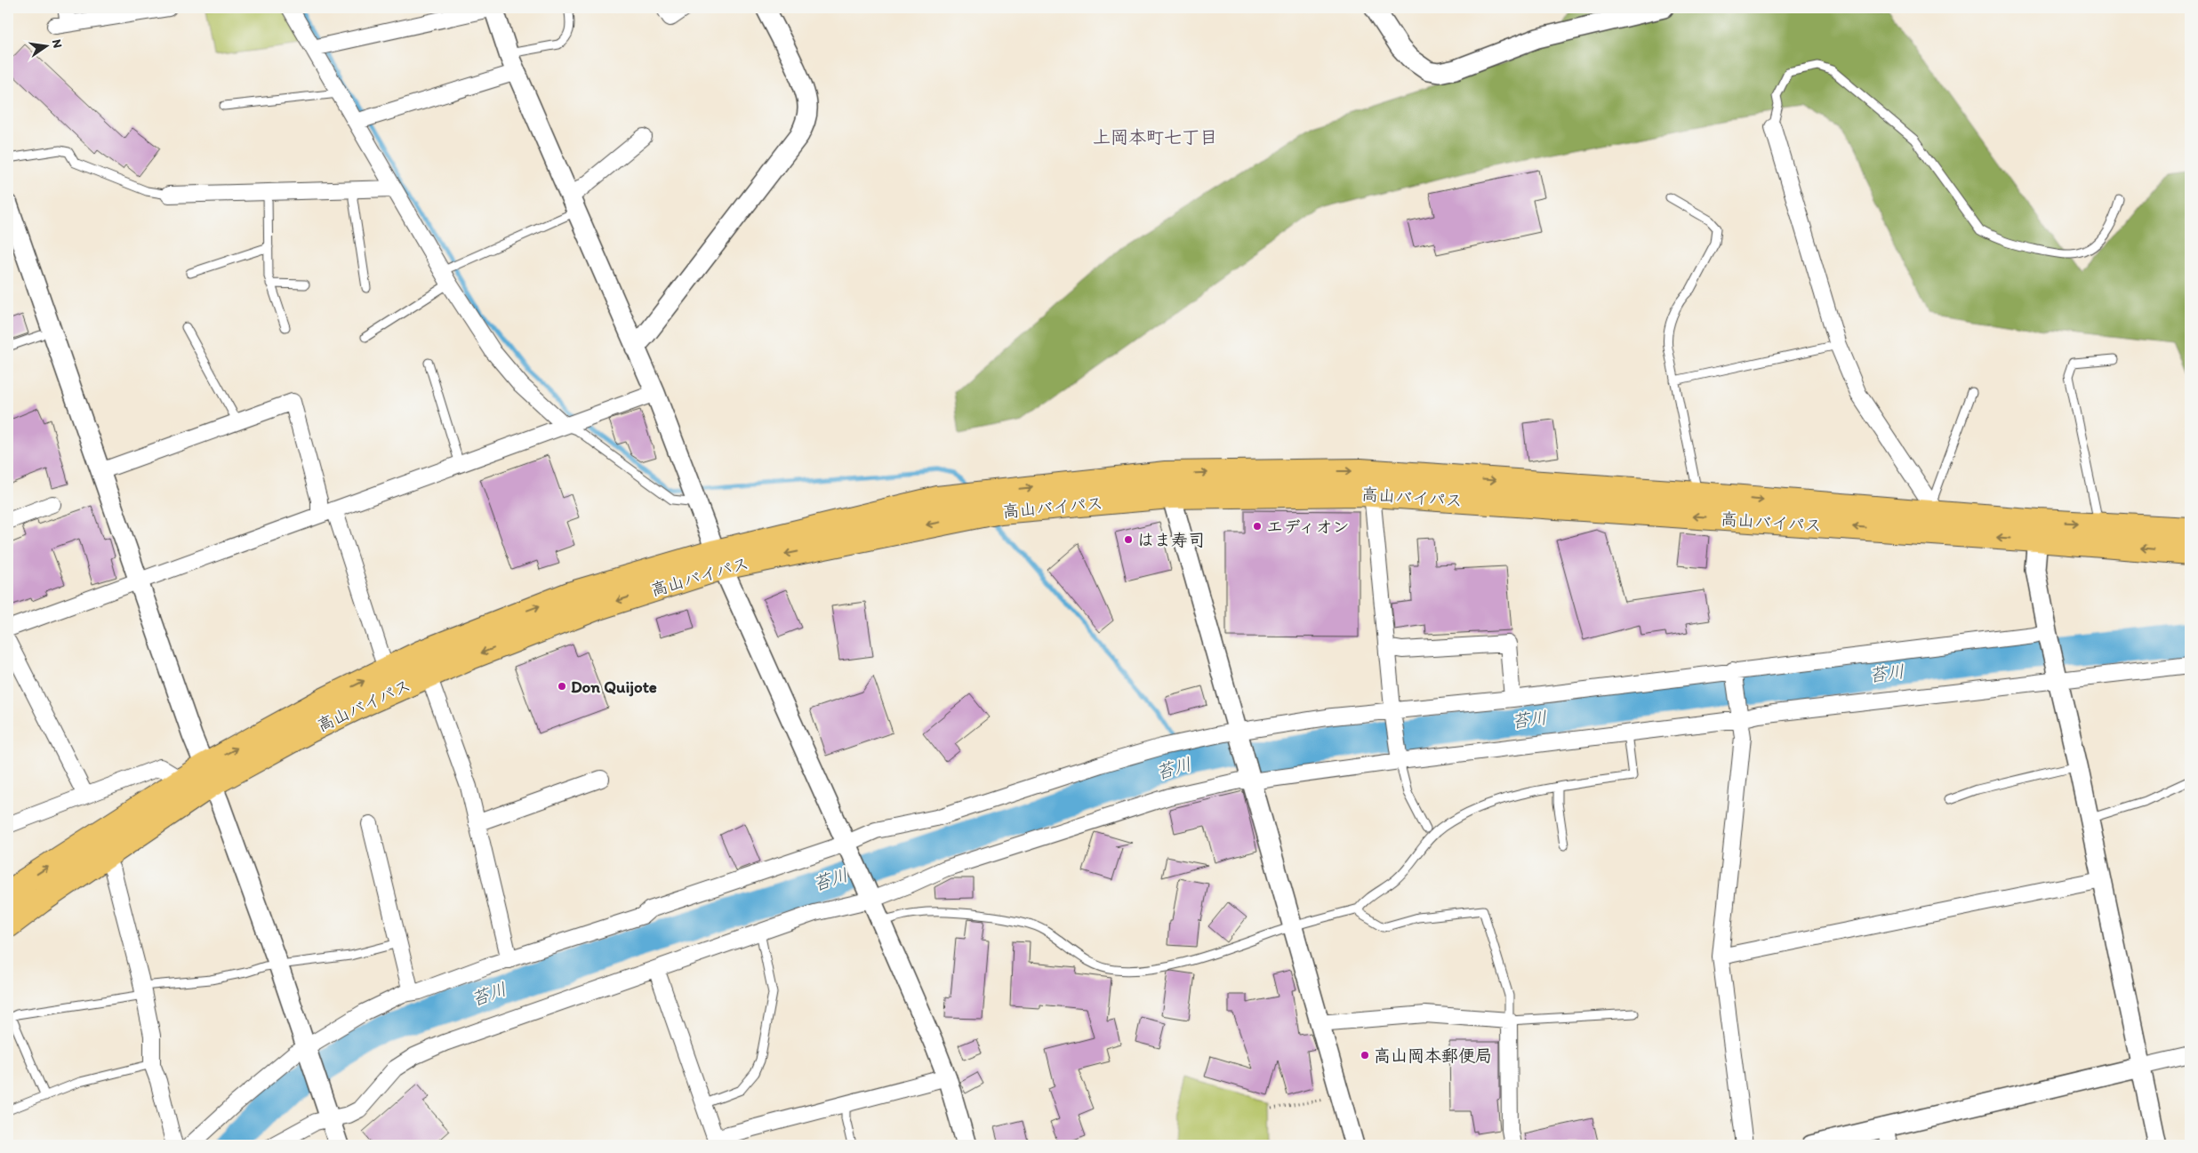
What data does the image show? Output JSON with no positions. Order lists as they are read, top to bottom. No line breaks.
{"streets":{"highway":["高山バイパス"]},"districts":["上岡本町七丁目"],"water":["苔川"],"places":["エディオン","はま寿司","Don Quijote","高山岡本郵便局"],"north":"right"}
